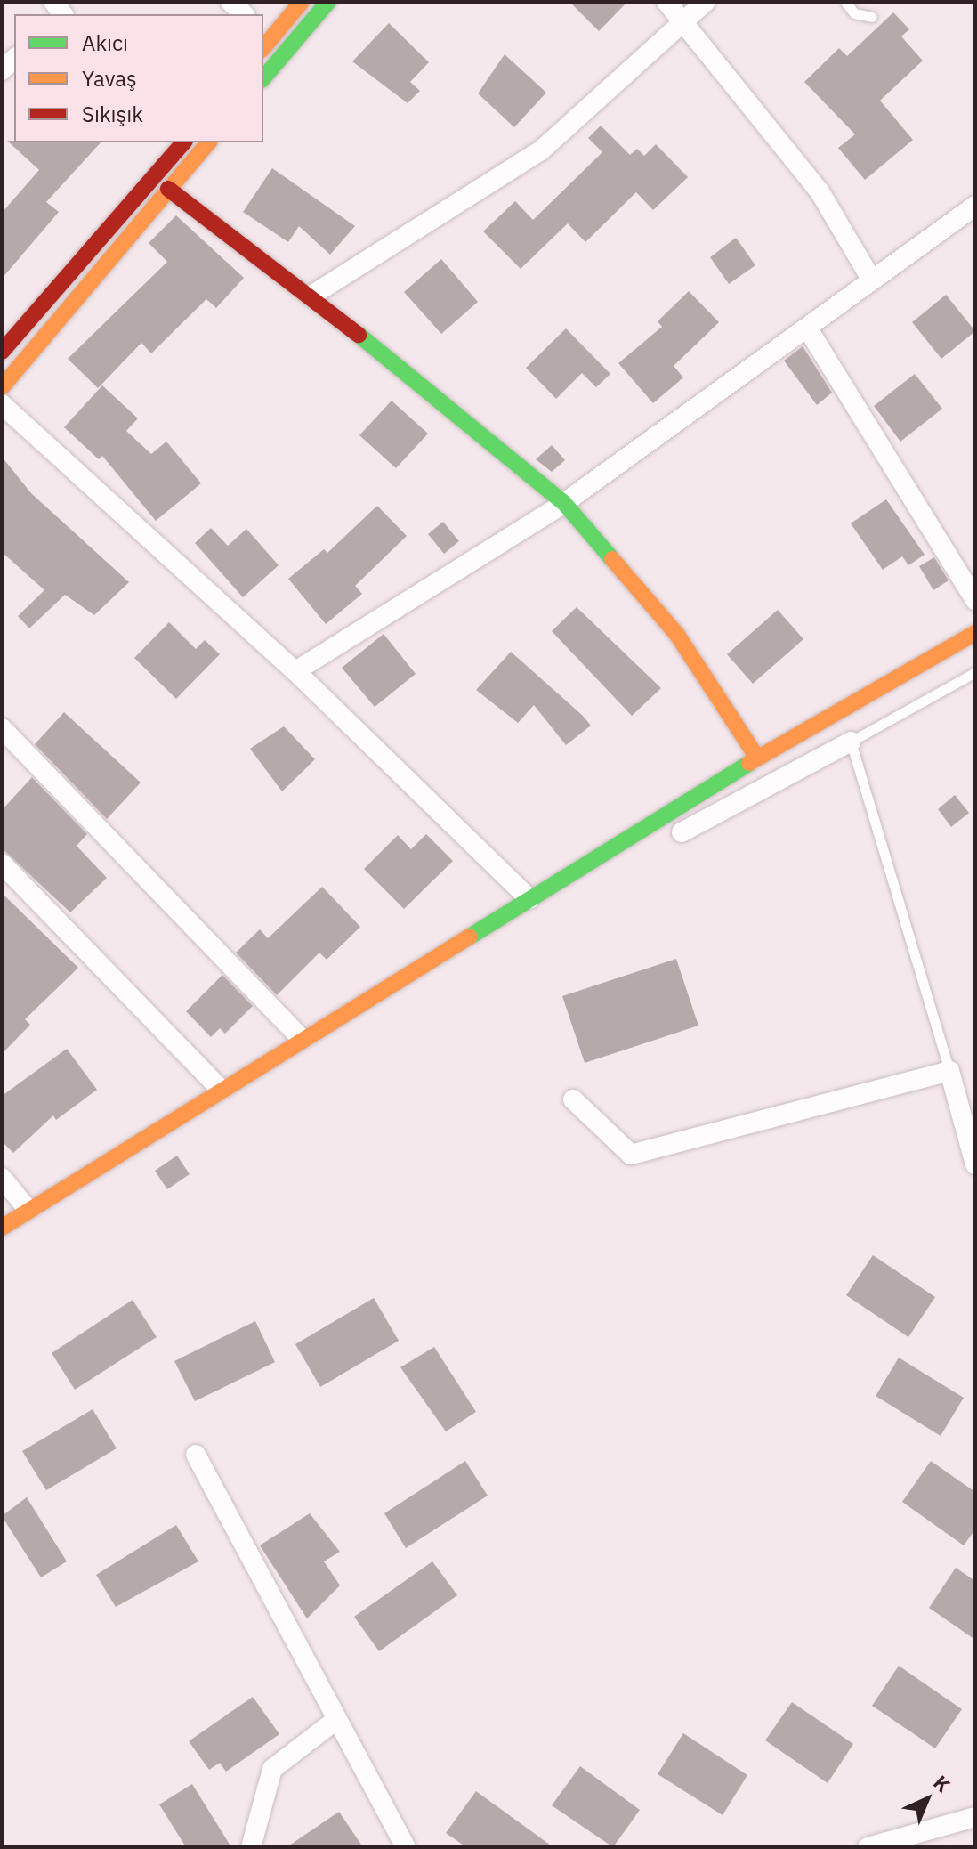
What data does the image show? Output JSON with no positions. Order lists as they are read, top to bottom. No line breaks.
{"legend":["Akıcı","Yavaş","Sıkışık"],"north":"top right"}
